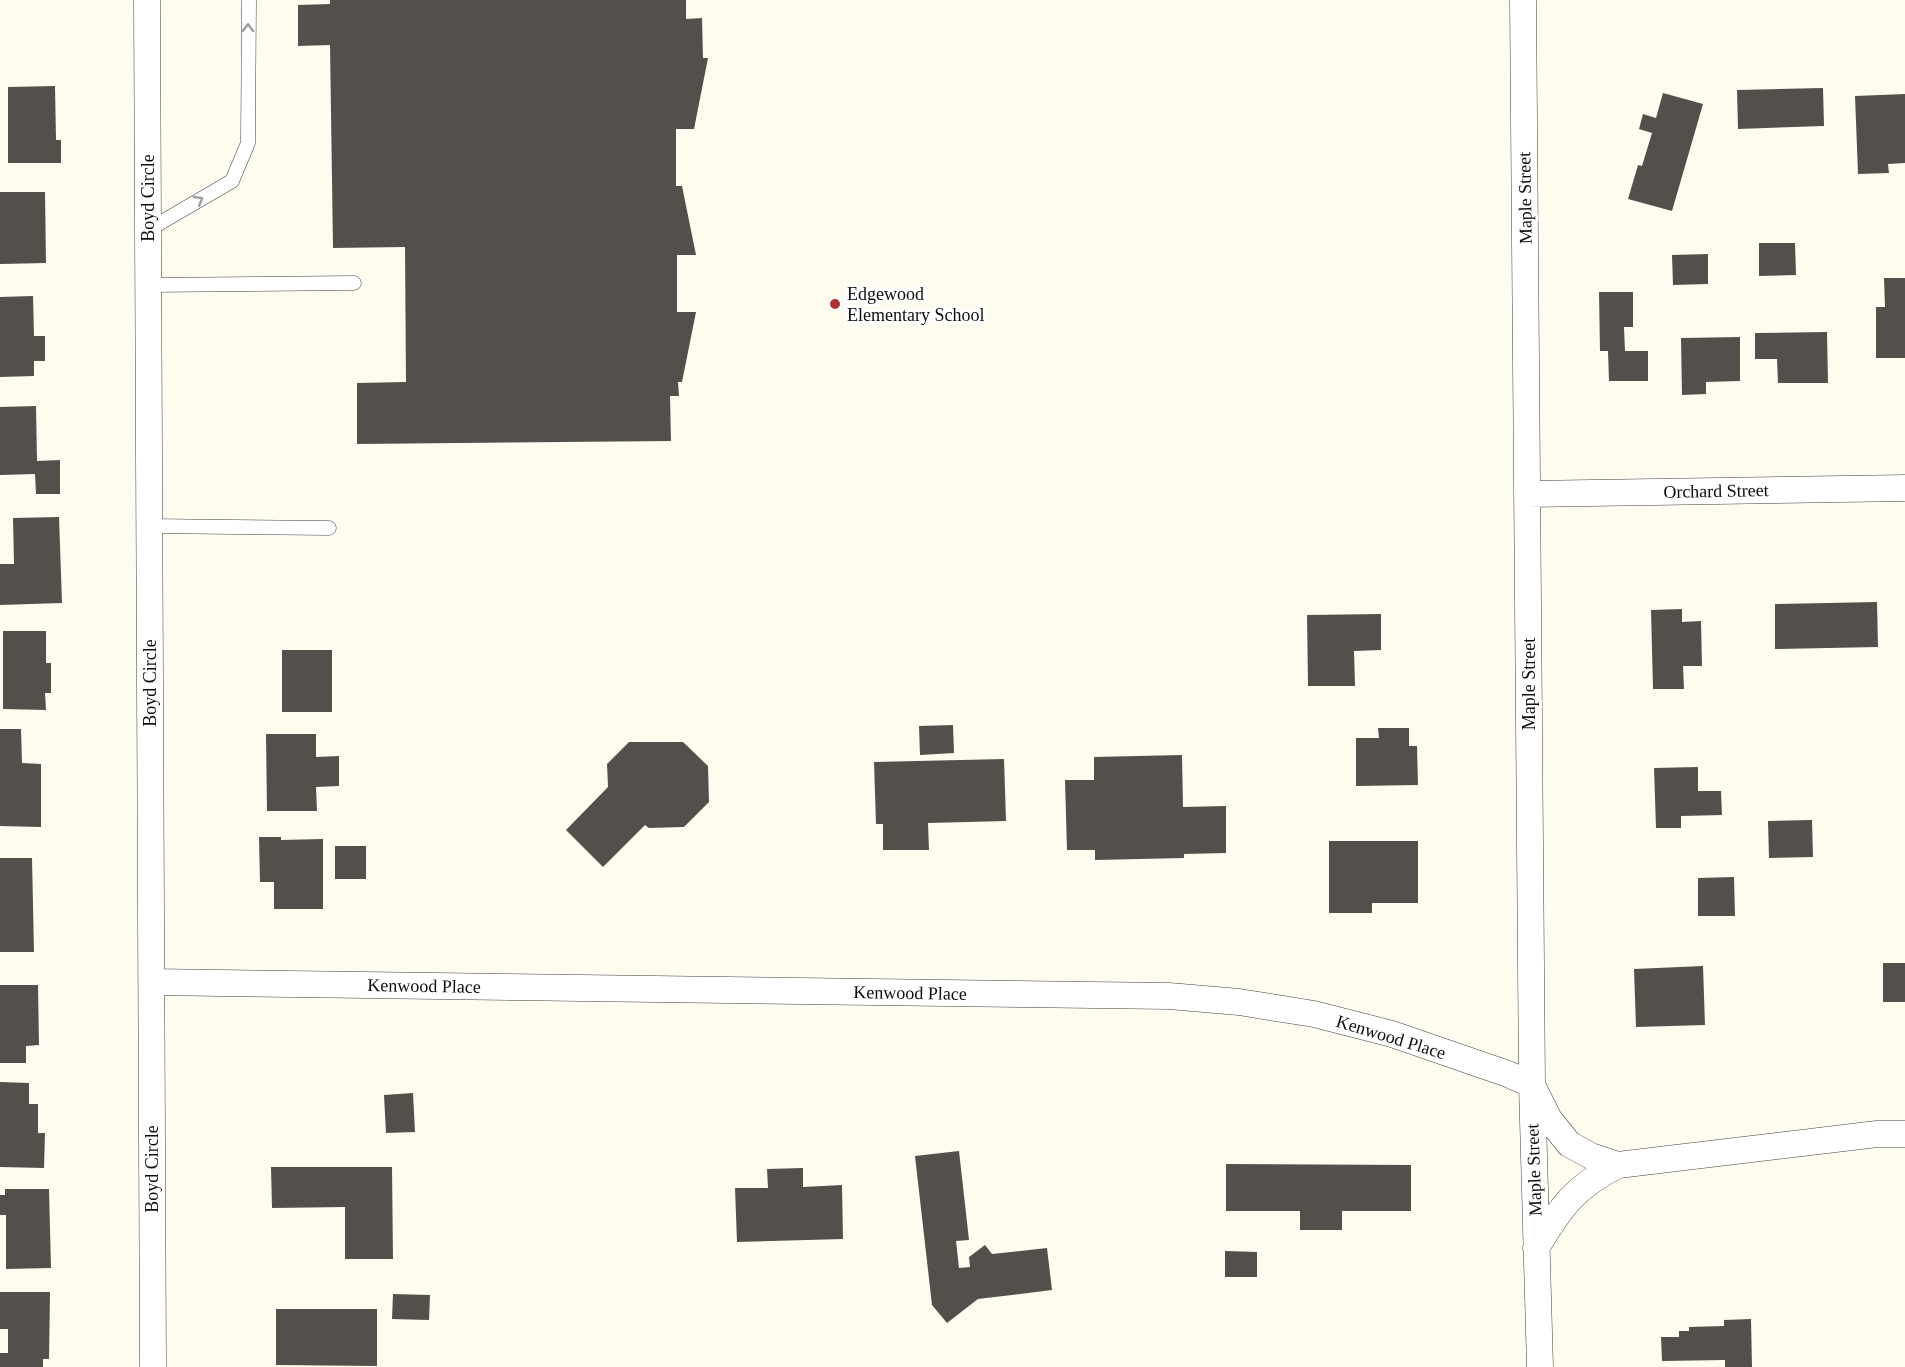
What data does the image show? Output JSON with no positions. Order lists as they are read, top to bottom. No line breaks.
{"streets":{"street":["Boyd Circle","Maple Street","Orchard Street","Kenwood Place"]},"crossings":[["Boyd Circle","Kenwood Place"],["Maple Street","Orchard Street"],["Maple Street","Kenwood Place"]],"places":["Edgewood Elementary School"]}
